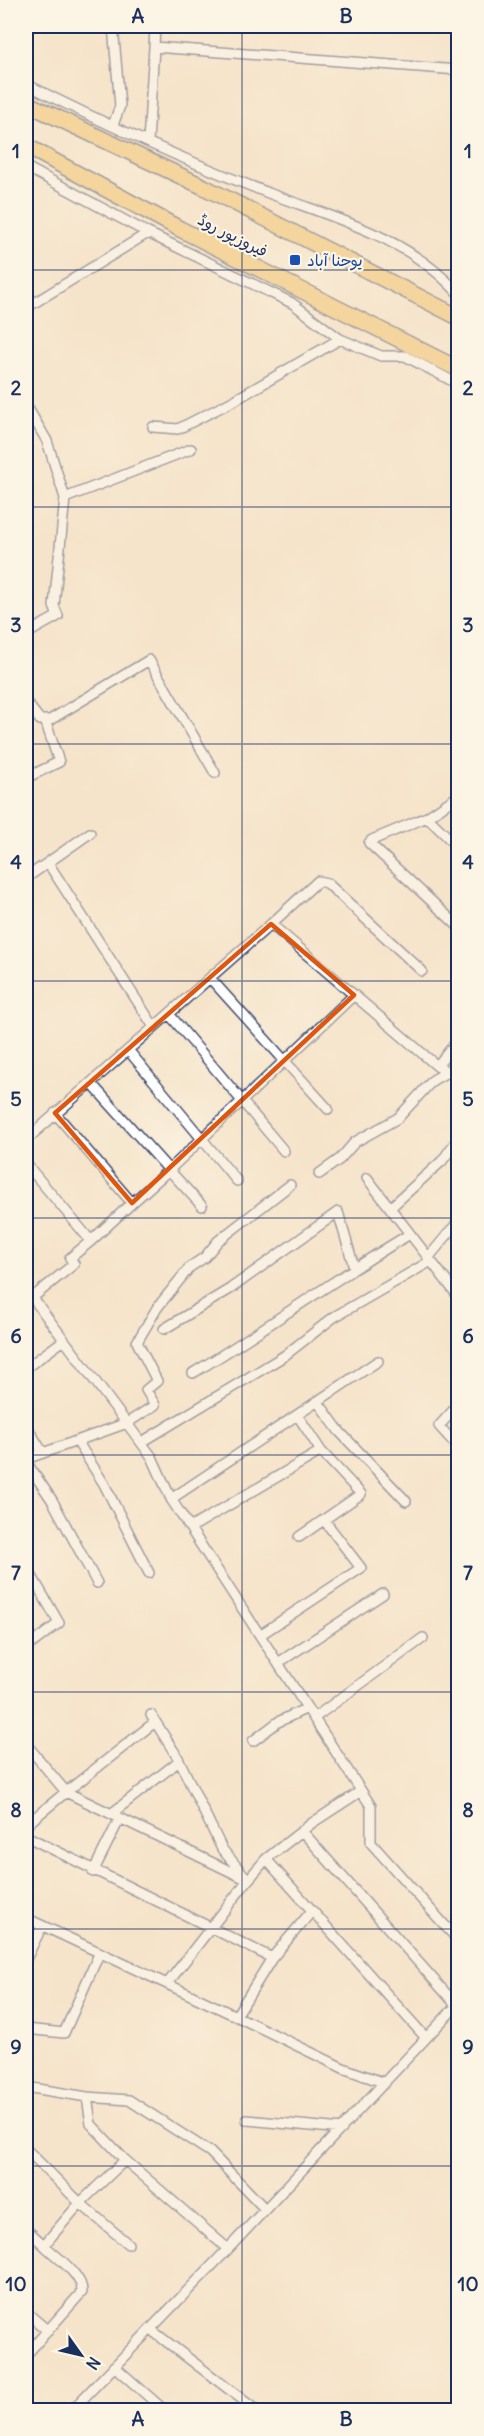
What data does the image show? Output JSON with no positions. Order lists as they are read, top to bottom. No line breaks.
{"streets":{"main road":["فیروزپور روڈ"]},"places":{"transit":["یوحنا آباد"]},"north":"bottom right","grid":{"columns":["A","B"],"rows":["1","2","3","4","5","6","7","8","9","10"]}}
